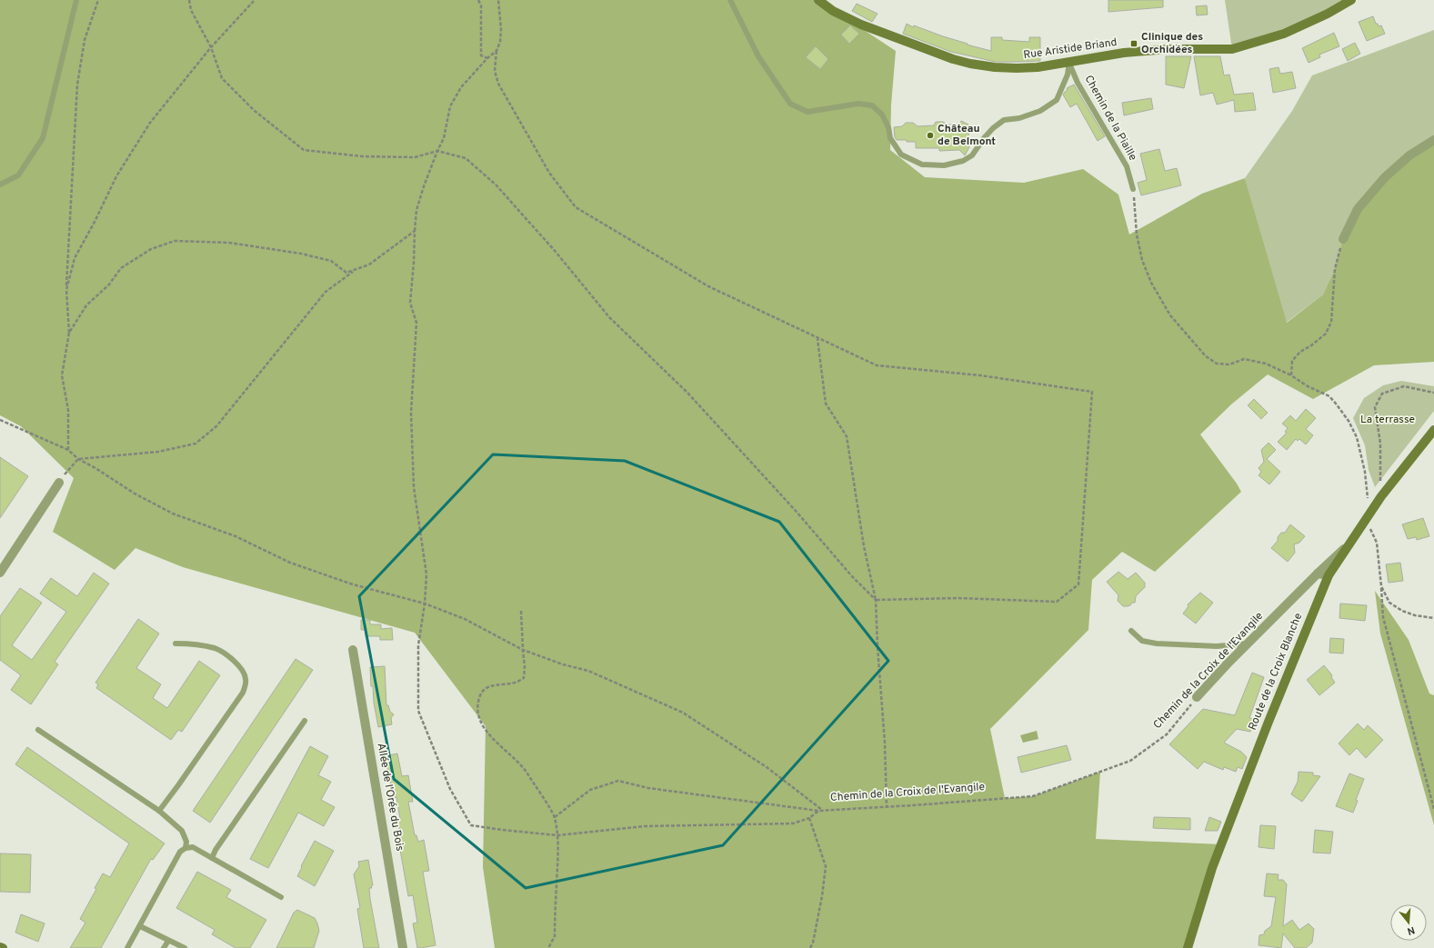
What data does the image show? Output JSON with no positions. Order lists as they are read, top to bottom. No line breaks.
{"streets":{"main road":["Rue Aristide Briand","Route de la Croix Blanche"],"street":["Chemin de la Croix de l'Evangile","Allée de l'Orée du Bois"],"lane":["Chemin de la Piaille"]},"crossings":[["Rue Aristide Briand","Chemin de la Piaille"],["Chemin de la Croix de l'Evangile","Route de la Croix Blanche"]],"parks":["La terrasse"],"places":{"transit":["Clinique des Orchidées"],"other":["Château de Belmont"]},"north":"bottom"}
